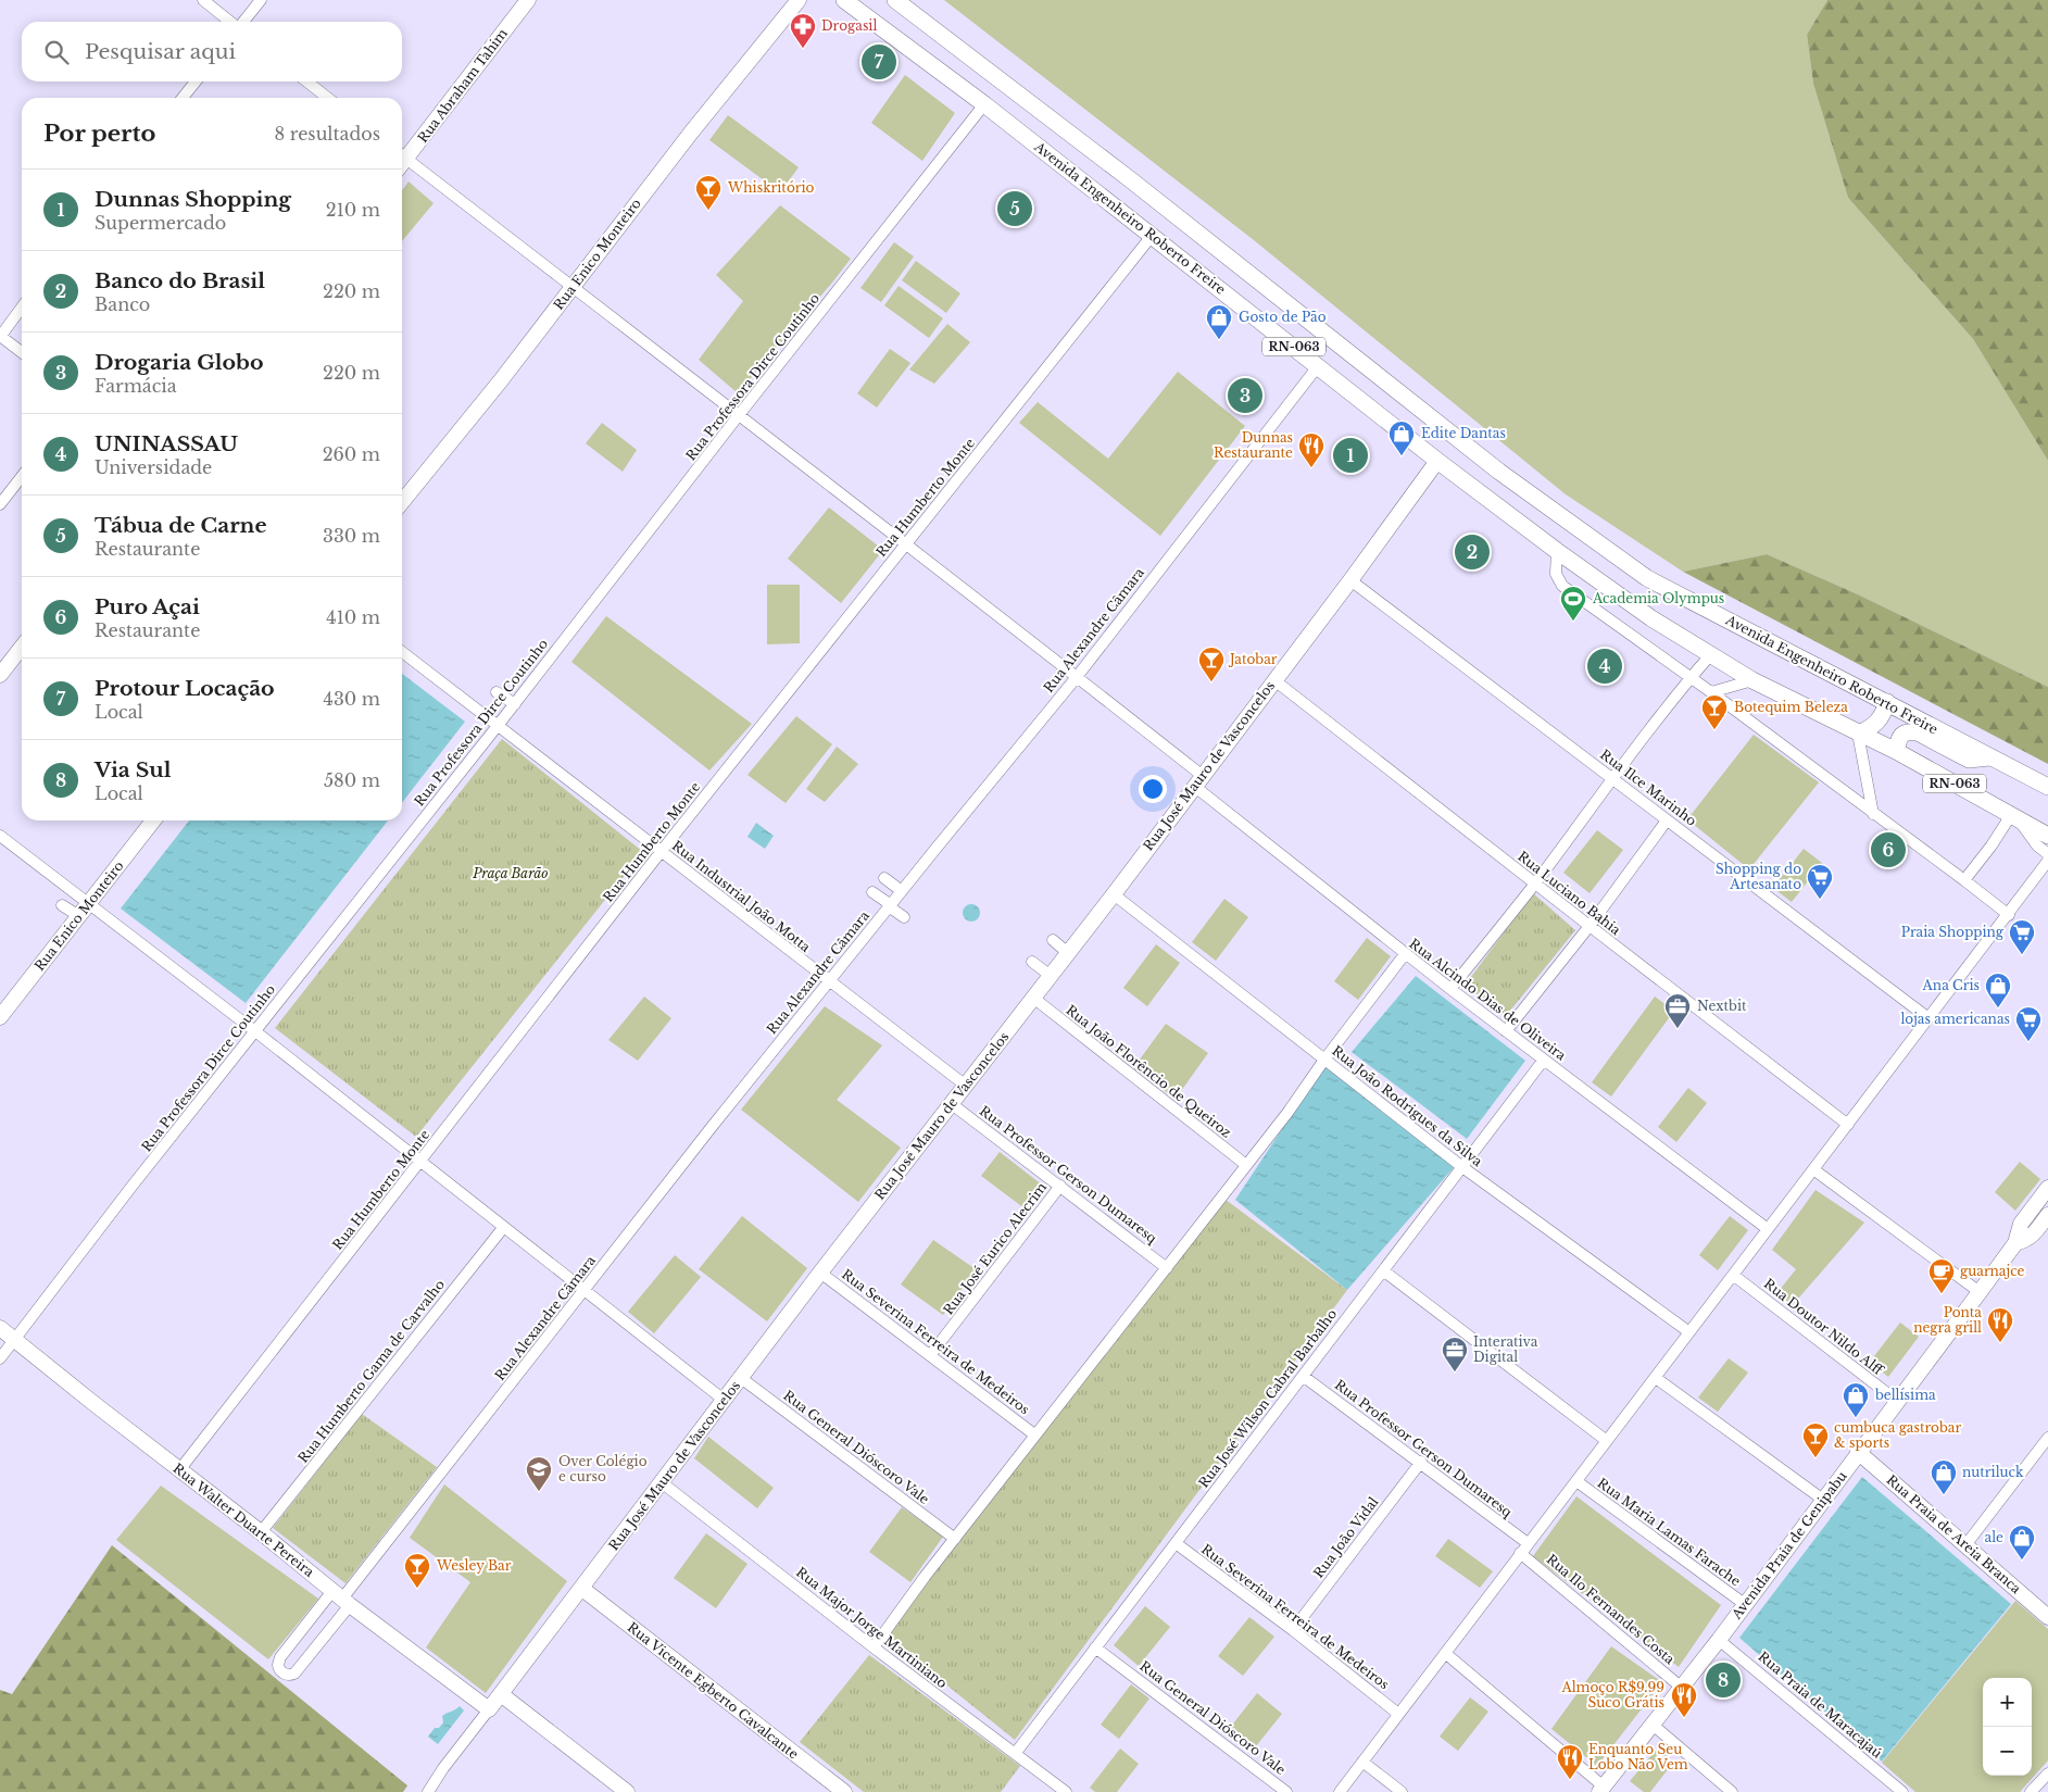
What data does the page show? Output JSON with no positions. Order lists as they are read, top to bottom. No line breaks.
{"streets":{"main road":["Avenida Engenheiro Roberto Freire","RN-063"],"street":["Rua Abraham Tahim","Rua Enico Monteiro","Rua Professora Dirce Coutinho","Rua Humberto Monte","Rua Alexandre Câmara","Rua José Mauro de Vasconcelos","Rua Ilce Marinho","Rua Luciano Bahia","Rua Industrial João Motta","Rua Alcindo Dias de Oliveira","Rua João Florêncio de Queiroz","Rua João Rodrigues da Silva","Rua Professor Gerson Dumaresq","Rua José Eurico Alecrim","Rua Doutor Nildo Alff","Rua Severina Ferreira de Medeiros","Rua Humberto Gama de Carvalho","Rua José Wilson Cabral Barbalho","Rua General Dióscoro Vale","Rua Walter Duarte Pereira","Rua Maria Lamas Farache","Rua Praia de Areia Branca","Rua João Vidal","Avenida Praia de Genipabu","Rua Ilo Fernandes Costa","Rua Major Jorge Martiniano","Rua Vicente Egberto Cavalcante","Rua Praia de Maracajaú"]},"crossings":[["Rua Abraham Tahim","Rua Alcindo Dias de Oliveira"],["Avenida Engenheiro Roberto Freire","Rua Professora Dirce Coutinho"],["Avenida Engenheiro Roberto Freire","Rua Humberto Monte"],["Avenida Engenheiro Roberto Freire","Rua Alexandre Câmara"],["Avenida Engenheiro Roberto Freire","Rua José Mauro de Vasconcelos"],["Rua Enico Monteiro","Rua Alcindo Dias de Oliveira"],["Rua Professora Dirce Coutinho","Rua Industrial João Motta"],["Rua Professora Dirce Coutinho","Rua Alcindo Dias de Oliveira"],["Rua Professora Dirce Coutinho","Rua Walter Duarte Pereira"],["Rua Humberto Monte","Rua Industrial João Motta"],["Rua Humberto Monte","Rua Alcindo Dias de Oliveira"],["Rua Humberto Monte","Rua Walter Duarte Pereira"],["Rua Alexandre Câmara","Rua Industrial João Motta"],["Rua Alexandre Câmara","Rua Alcindo Dias de Oliveira"],["Rua Alexandre Câmara","Rua Walter Duarte Pereira"],["Rua José Mauro de Vasconcelos","Rua Ilce Marinho"],["Rua José Mauro de Vasconcelos","Rua Luciano Bahia"],["Rua José Mauro de Vasconcelos","Rua Industrial João Motta"],["Rua José Mauro de Vasconcelos","Rua Alcindo Dias de Oliveira"],["Rua José Mauro de Vasconcelos","Rua João Florêncio de Queiroz"],["Rua José Mauro de Vasconcelos","Rua João Rodrigues da Silva"],["Rua José Mauro de Vasconcelos","Rua Professor Gerson Dumaresq"],["Rua José Mauro de Vasconcelos","Rua Severina Ferreira de Medeiros"],["Rua José Mauro de Vasconcelos","Rua General Dióscoro Vale"],["Rua José Mauro de Vasconcelos","Rua Walter Duarte Pereira"],["Rua José Mauro de Vasconcelos","Rua Major Jorge Martiniano"],["Rua José Mauro de Vasconcelos","Rua Vicente Egberto Cavalcante"],["Rua Alcindo Dias de Oliveira","Rua José Wilson Cabral Barbalho"],["Rua João Rodrigues da Silva","Rua José Wilson Cabral Barbalho"],["Rua Professor Gerson Dumaresq","Rua José Eurico Alecrim"],["Rua Professor Gerson Dumaresq","Rua José Wilson Cabral Barbalho"],["Rua Professor Gerson Dumaresq","Rua João Vidal"],["Rua José Eurico Alecrim","Rua Severina Ferreira de Medeiros"],["Rua Doutor Nildo Alff","Avenida Praia de Genipabu"],["Rua Severina Ferreira de Medeiros","Rua José Wilson Cabral Barbalho"],["Rua Severina Ferreira de Medeiros","Rua João Vidal"],["Rua Humberto Gama de Carvalho","Rua Walter Duarte Pereira"],["Rua José Wilson Cabral Barbalho","Rua General Dióscoro Vale"],["Rua José Wilson Cabral Barbalho","Rua Major Jorge Martiniano"],["Rua Maria Lamas Farache","Avenida Praia de Genipabu"],["Rua Praia de Areia Branca","Avenida Praia de Genipabu"],["Avenida Praia de Genipabu","Rua Ilo Fernandes Costa"],["Avenida Praia de Genipabu","Rua Praia de Maracajaú"]],"parks":["Praça Barão"],"places":{"pharmacy":["Drogasil"],"bar":["Whiskritório","Jatobar","Botequim Beleza","cumbuca gastrobar & sports","Wesley Bar"],"shop":["Gosto de Pão","Edite Dantas","Ana Cris","bellísima","nutriluck","ale"],"restaurant":["Dunnas Restaurante","Ponta negra grill","Almoço R$9.99 Suco Grátis","Enquanto Seu Lobo Não Vem"],"sports":["Academia Olympus"],"supermarket":["Shopping do Artesanato","Praia Shopping","lojas americanas"],"office":["Nextbit","Interativa Digital"],"cafe":["guarnajce"],"school or university":["Over Colégio e curso"]},"page":{"search":"Pesquisar aqui","pins":["7","5","3","1","2","4","6","8"],"heading":["Por perto","8 resultados"],"list":[{"mark":"1","name":"Dunnas Shopping","note":"Supermercado","value":"210 m"},{"mark":"2","name":"Banco do Brasil","note":"Banco","value":"220 m"},{"mark":"3","name":"Drogaria Globo","note":"Farmácia","value":"220 m"},{"mark":"4","name":"UNINASSAU","note":"Universidade","value":"260 m"},{"mark":"5","name":"Tábua de Carne","note":"Restaurante","value":"330 m"},{"mark":"6","name":"Puro Açai","note":"Restaurante","value":"410 m"},{"mark":"7","name":"Protour Locação","note":"Local","value":"430 m"},{"mark":"8","name":"Via Sul","note":"Local","value":"580 m"}],"map_buttons":["+","−"]}}
